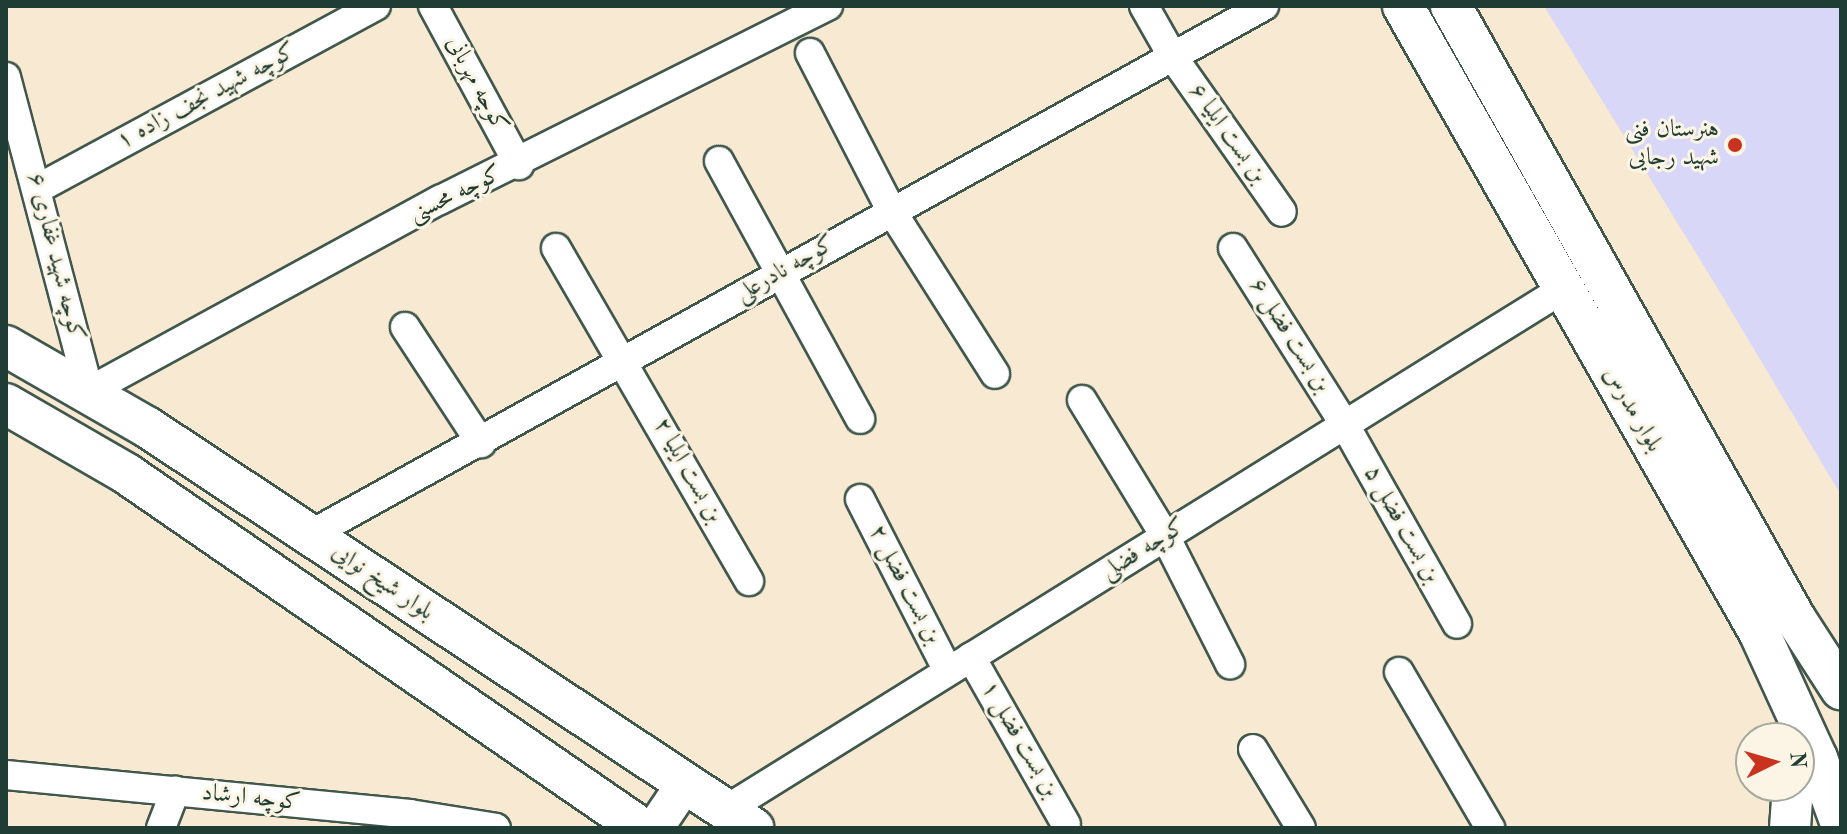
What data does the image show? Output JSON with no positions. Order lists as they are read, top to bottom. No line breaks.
{"streets":{"main road":["بلوار مدرس","بلوار شیخ نوایی"],"street":["کوچه مهربانی","کوچه شهید نجف زاده ۱","۶ بن بست ایلیا","کوچه محسنی","کوچه شهید غفاری ۶","کوچه نادرعلی","۶ بن بست فضل","بن بست ایلیا ۲","۵ بن بست فضل","کوچه فضلی","۲ بن بست فضل","بن بست فضل ۱","کوچه ارشاد"]},"crossings":[["کوچه مهربانی","کوچه محسنی"],["کوچه شهید نجف زاده ۱","کوچه شهید غفاری ۶"],["۶ بن بست ایلیا","کوچه نادرعلی"],["کوچه محسنی","کوچه شهید غفاری ۶"],["کوچه محسنی","بلوار شیخ نوایی"],["کوچه شهید غفاری ۶","بلوار شیخ نوایی"],["کوچه نادرعلی","بن بست ایلیا ۲"],["کوچه نادرعلی","بلوار شیخ نوایی"],["۶ بن بست فضل","۵ بن بست فضل"],["۶ بن بست فضل","کوچه فضلی"],["بلوار مدرس","کوچه فضلی"],["۵ بن بست فضل","کوچه فضلی"],["کوچه فضلی","بلوار شیخ نوایی"],["کوچه فضلی","۲ بن بست فضل"],["کوچه فضلی","بن بست فضل ۱"],["۲ بن بست فضل","بن بست فضل ۱"]],"places":["هنرستان فنی شهید رجایی"],"north":"right"}
